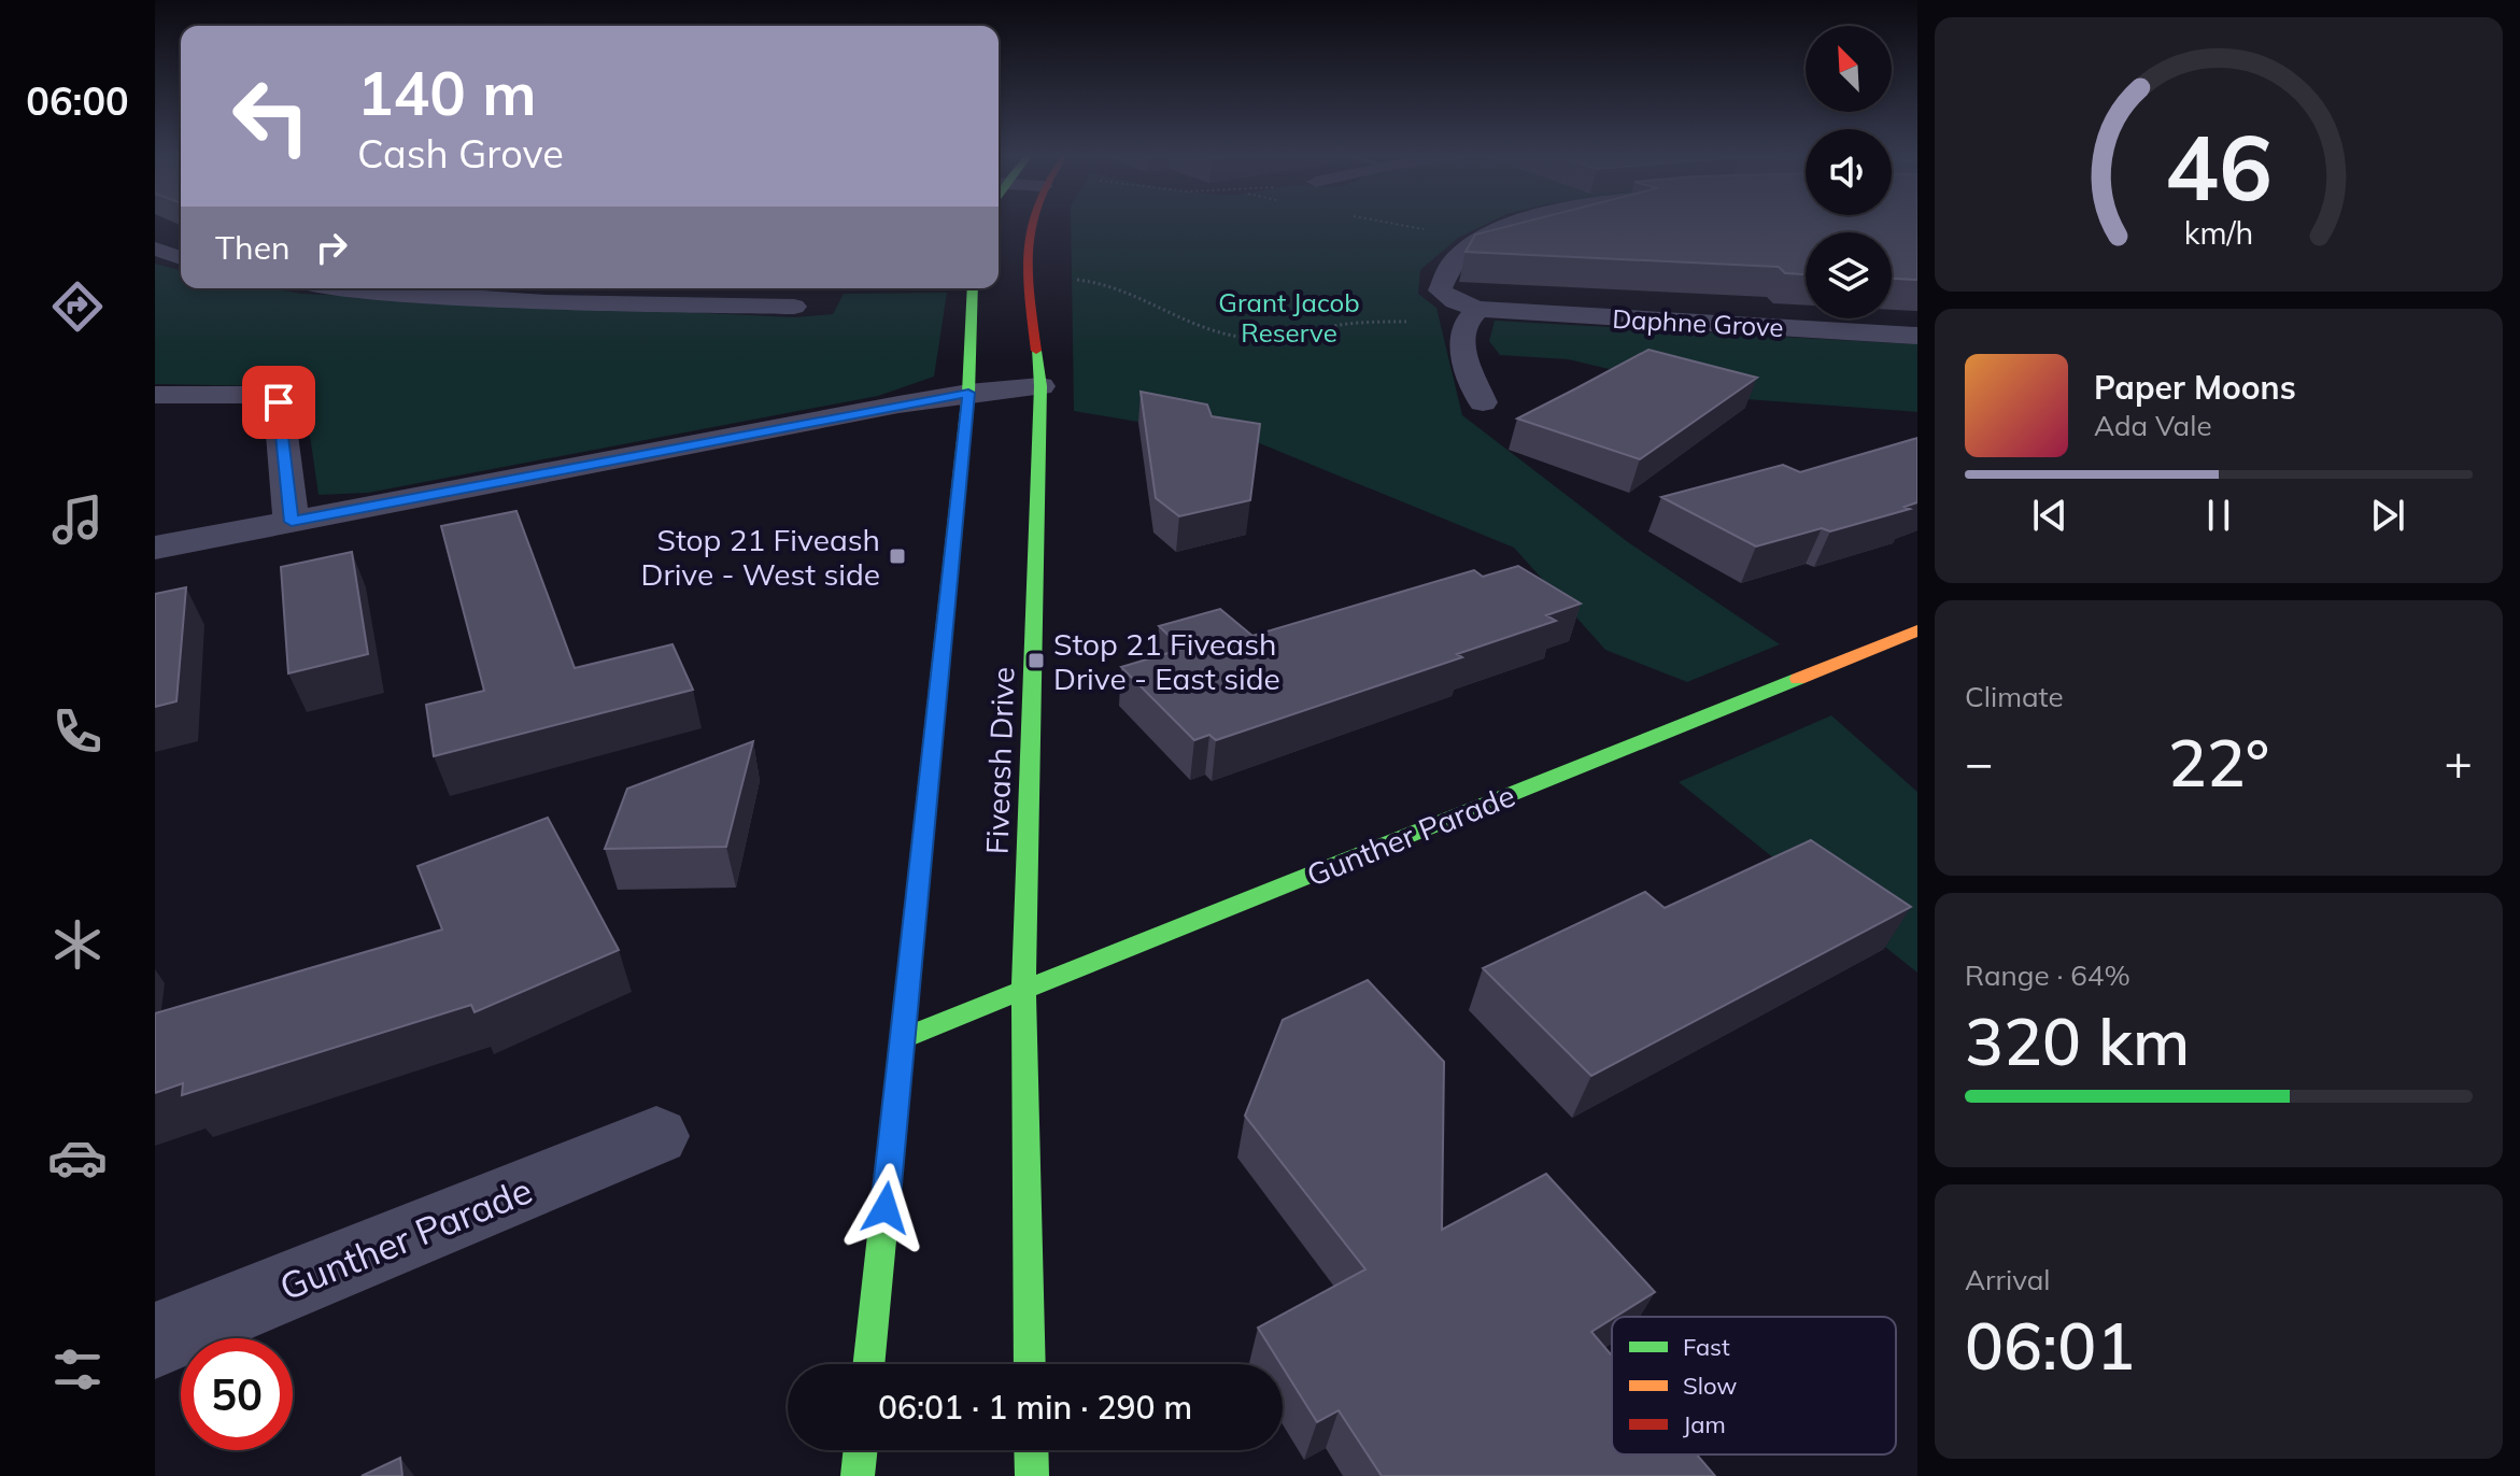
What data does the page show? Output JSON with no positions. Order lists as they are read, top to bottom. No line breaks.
{"streets":{"main road":["Fiveash Drive","Gunther Parade"],"street":["Daphne Grove"]},"crossings":[["Fiveash Drive","Gunther Parade"]],"parks":["Grant Jacob Reserve"],"places":{"transit":["Stop 21 Fiveash Drive - West side","Stop 21 Fiveash Drive - East side"]},"legend":["Fast","Slow","Jam"],"north":"top left","page":{"tabs":"06:00","turn":["140 m","Cash Grove"],"then":"Then","song":["Paper Moons","Ada Vale"],"tile":["Climate",["Range · 64%","320 km"],["Arrival","06:01"]],"heat":["−","22°","+"],"limit":"50","trip":"06:01 · 1 min · 290 m","gauge":["46","km/h"]}}
